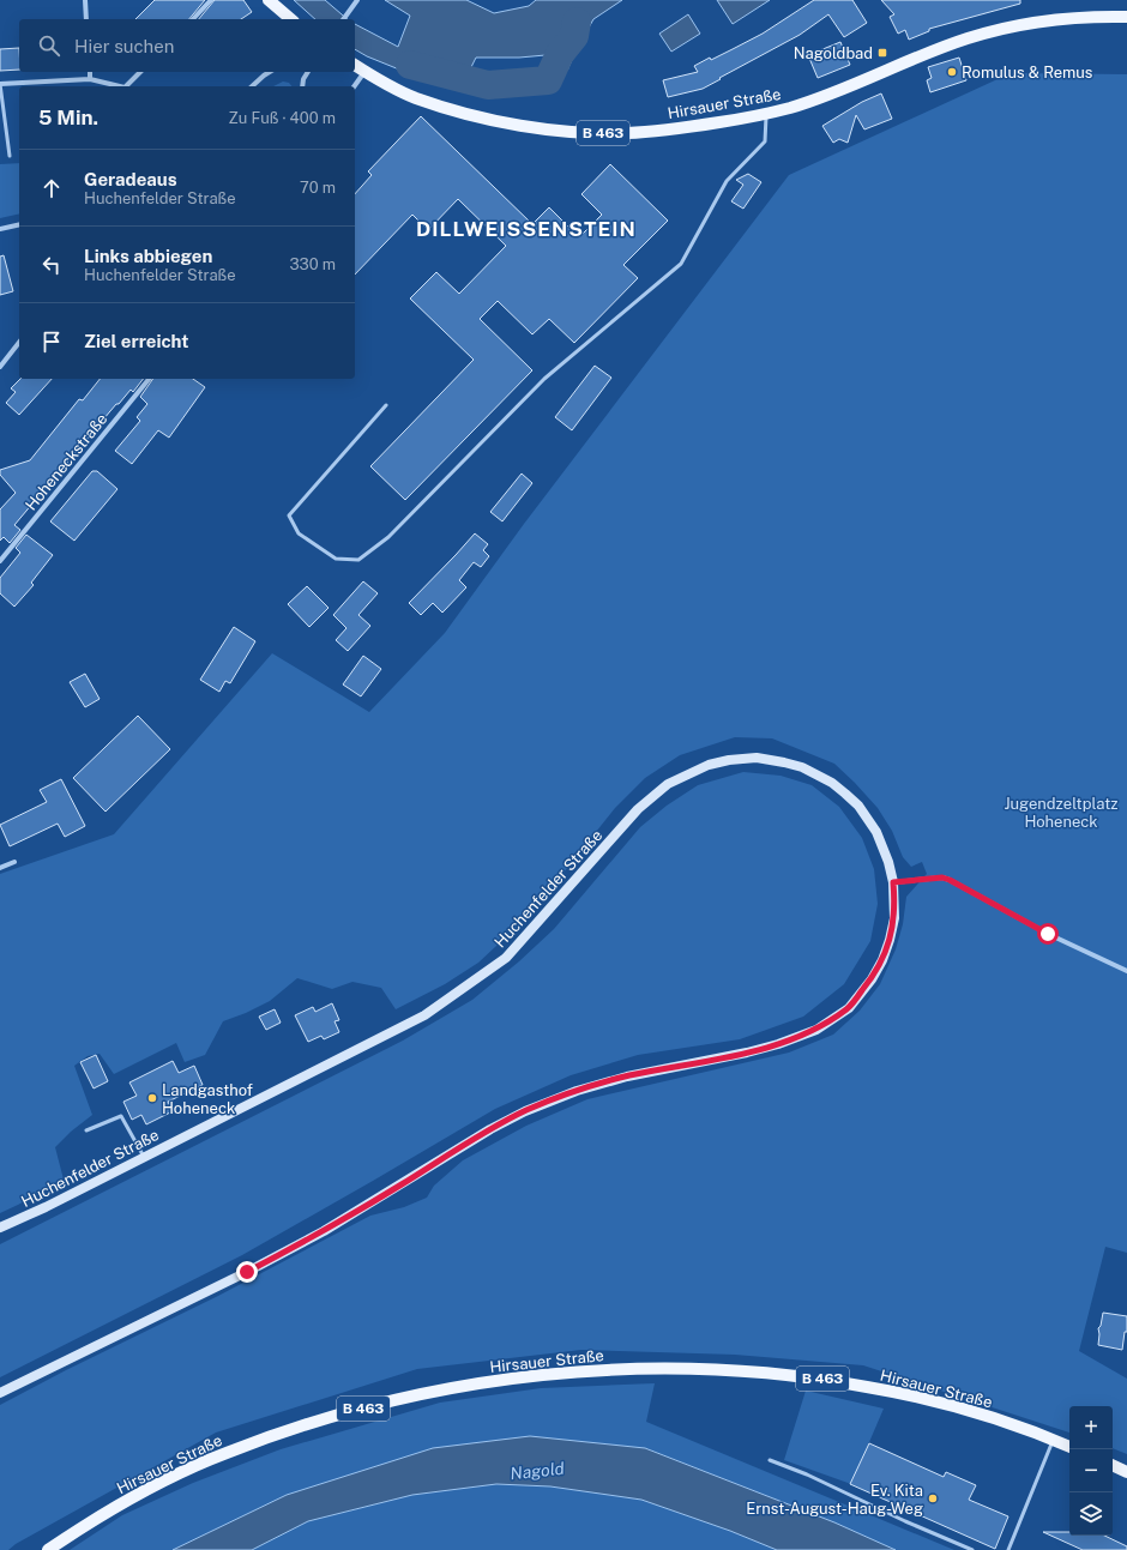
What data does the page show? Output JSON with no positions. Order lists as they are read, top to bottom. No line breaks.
{"streets":{"main road":["Hirsauer Straße","B 463","Huchenfelder Straße"],"street":["Hoheneckstraße"]},"districts":["DILLWEISSENSTEIN"],"water":["Nagold"],"parks":["Jugendzeltplatz Hoheneck"],"places":{"transit":["Nagoldbad"],"other":["Romulus & Remus","Landgasthof Hoheneck","Ev. Kita Ernst-August-Haug-Weg"]},"page":{"search":"Hier suchen","heading":["5 Min.","Zu Fuß · 400 m"],"list":[["Geradeaus","Huchenfelder Straße","70 m"],["Links abbiegen","Huchenfelder Straße","330 m"],"Ziel erreicht"],"map_buttons":["+","−"]}}
